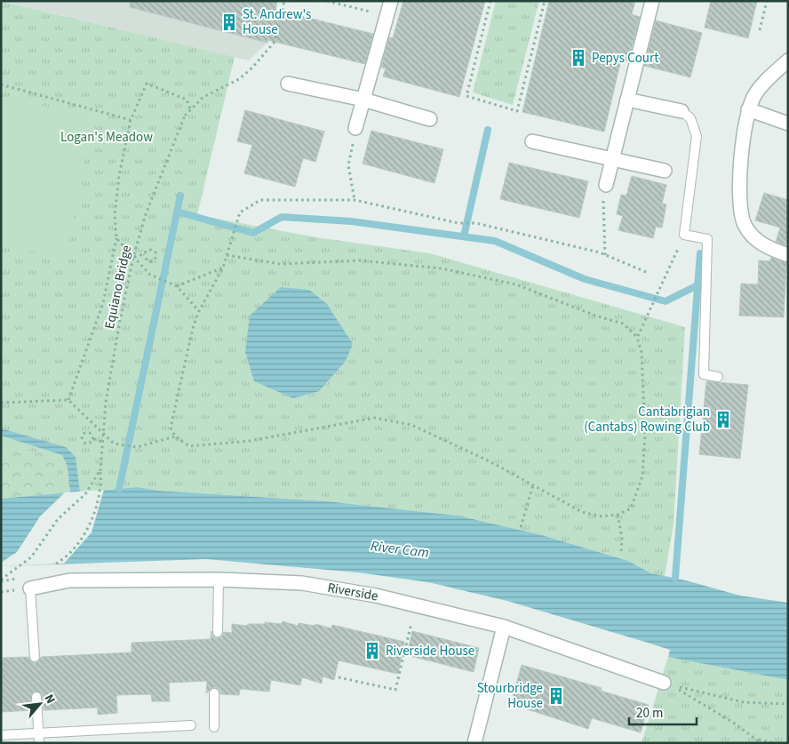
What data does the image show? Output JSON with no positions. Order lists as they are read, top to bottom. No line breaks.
{"streets":{"street":["Riverside"],"path":["Equiano Bridge"]},"water":["River Cam"],"parks":["Logan's Meadow"],"places":{"building":["St. Andrew's House","Pepys Court","Cantabrigian (Cantabs) Rowing Club","Riverside House","Stourbridge House"]},"scale_bar":"20 m","north":"top right"}
